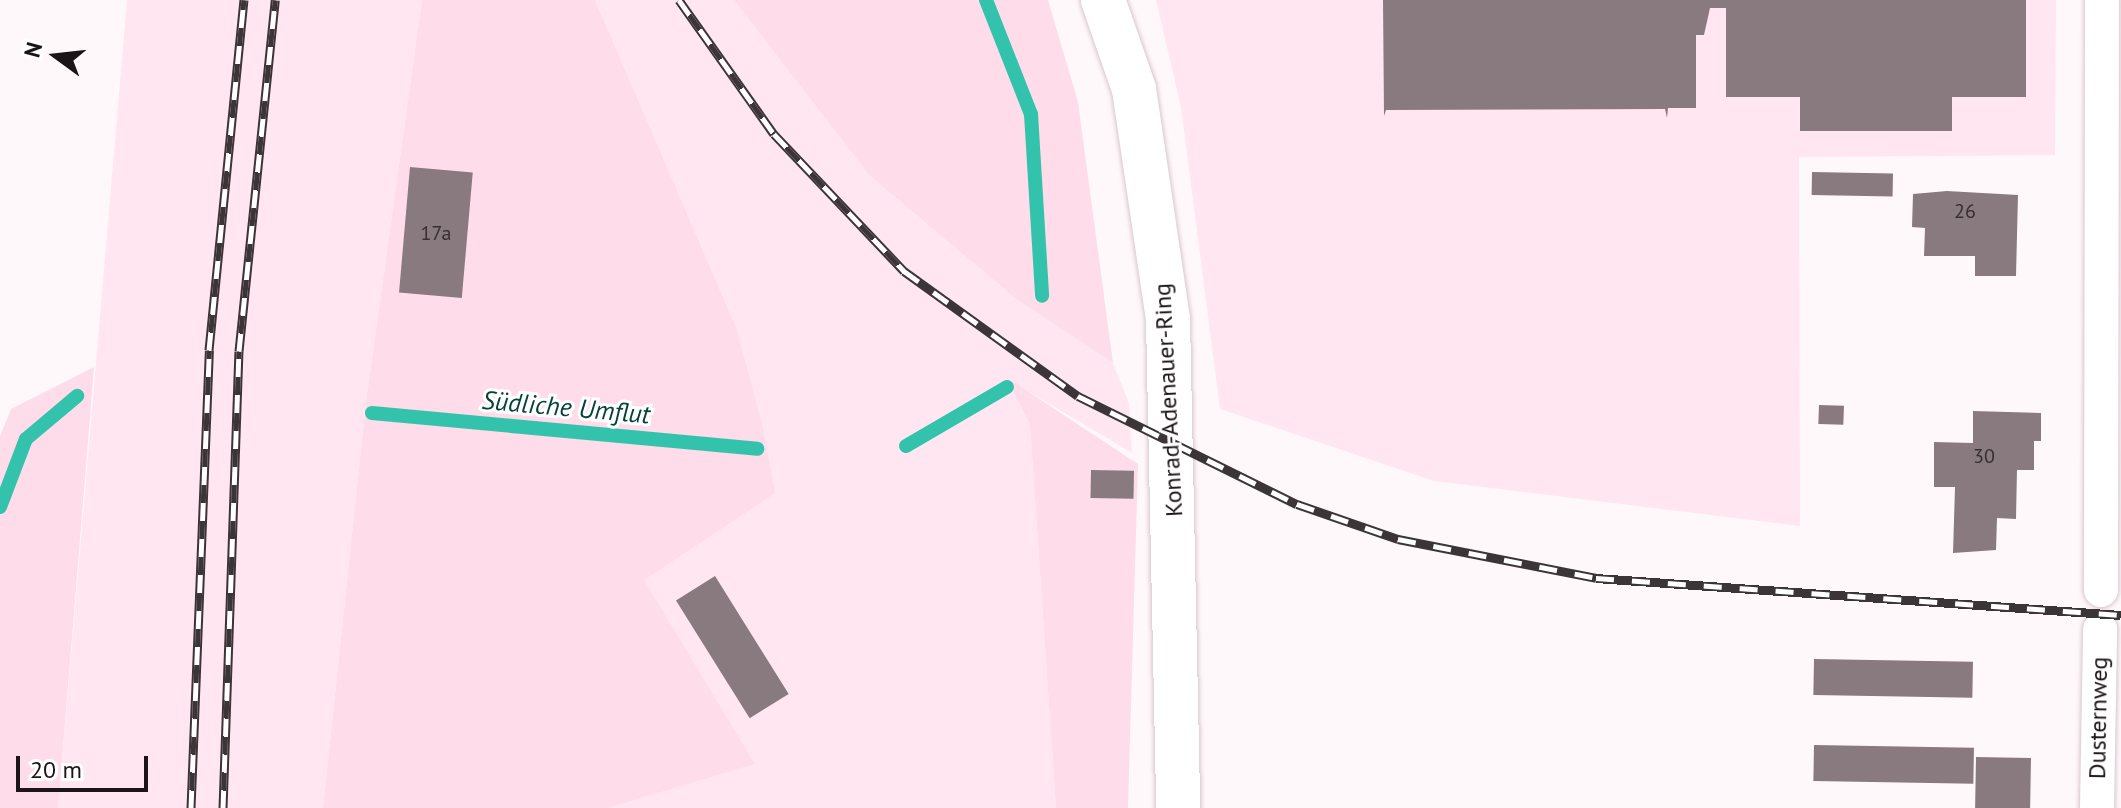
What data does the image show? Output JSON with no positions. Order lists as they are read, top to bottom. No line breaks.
{"streets":{"street":["Konrad-Adenauer-Ring","Dusternweg"]},"water":["Südliche Umflut"],"house_numbers":["26","17a","30"],"scale_bar":"20 m","north":"left"}
